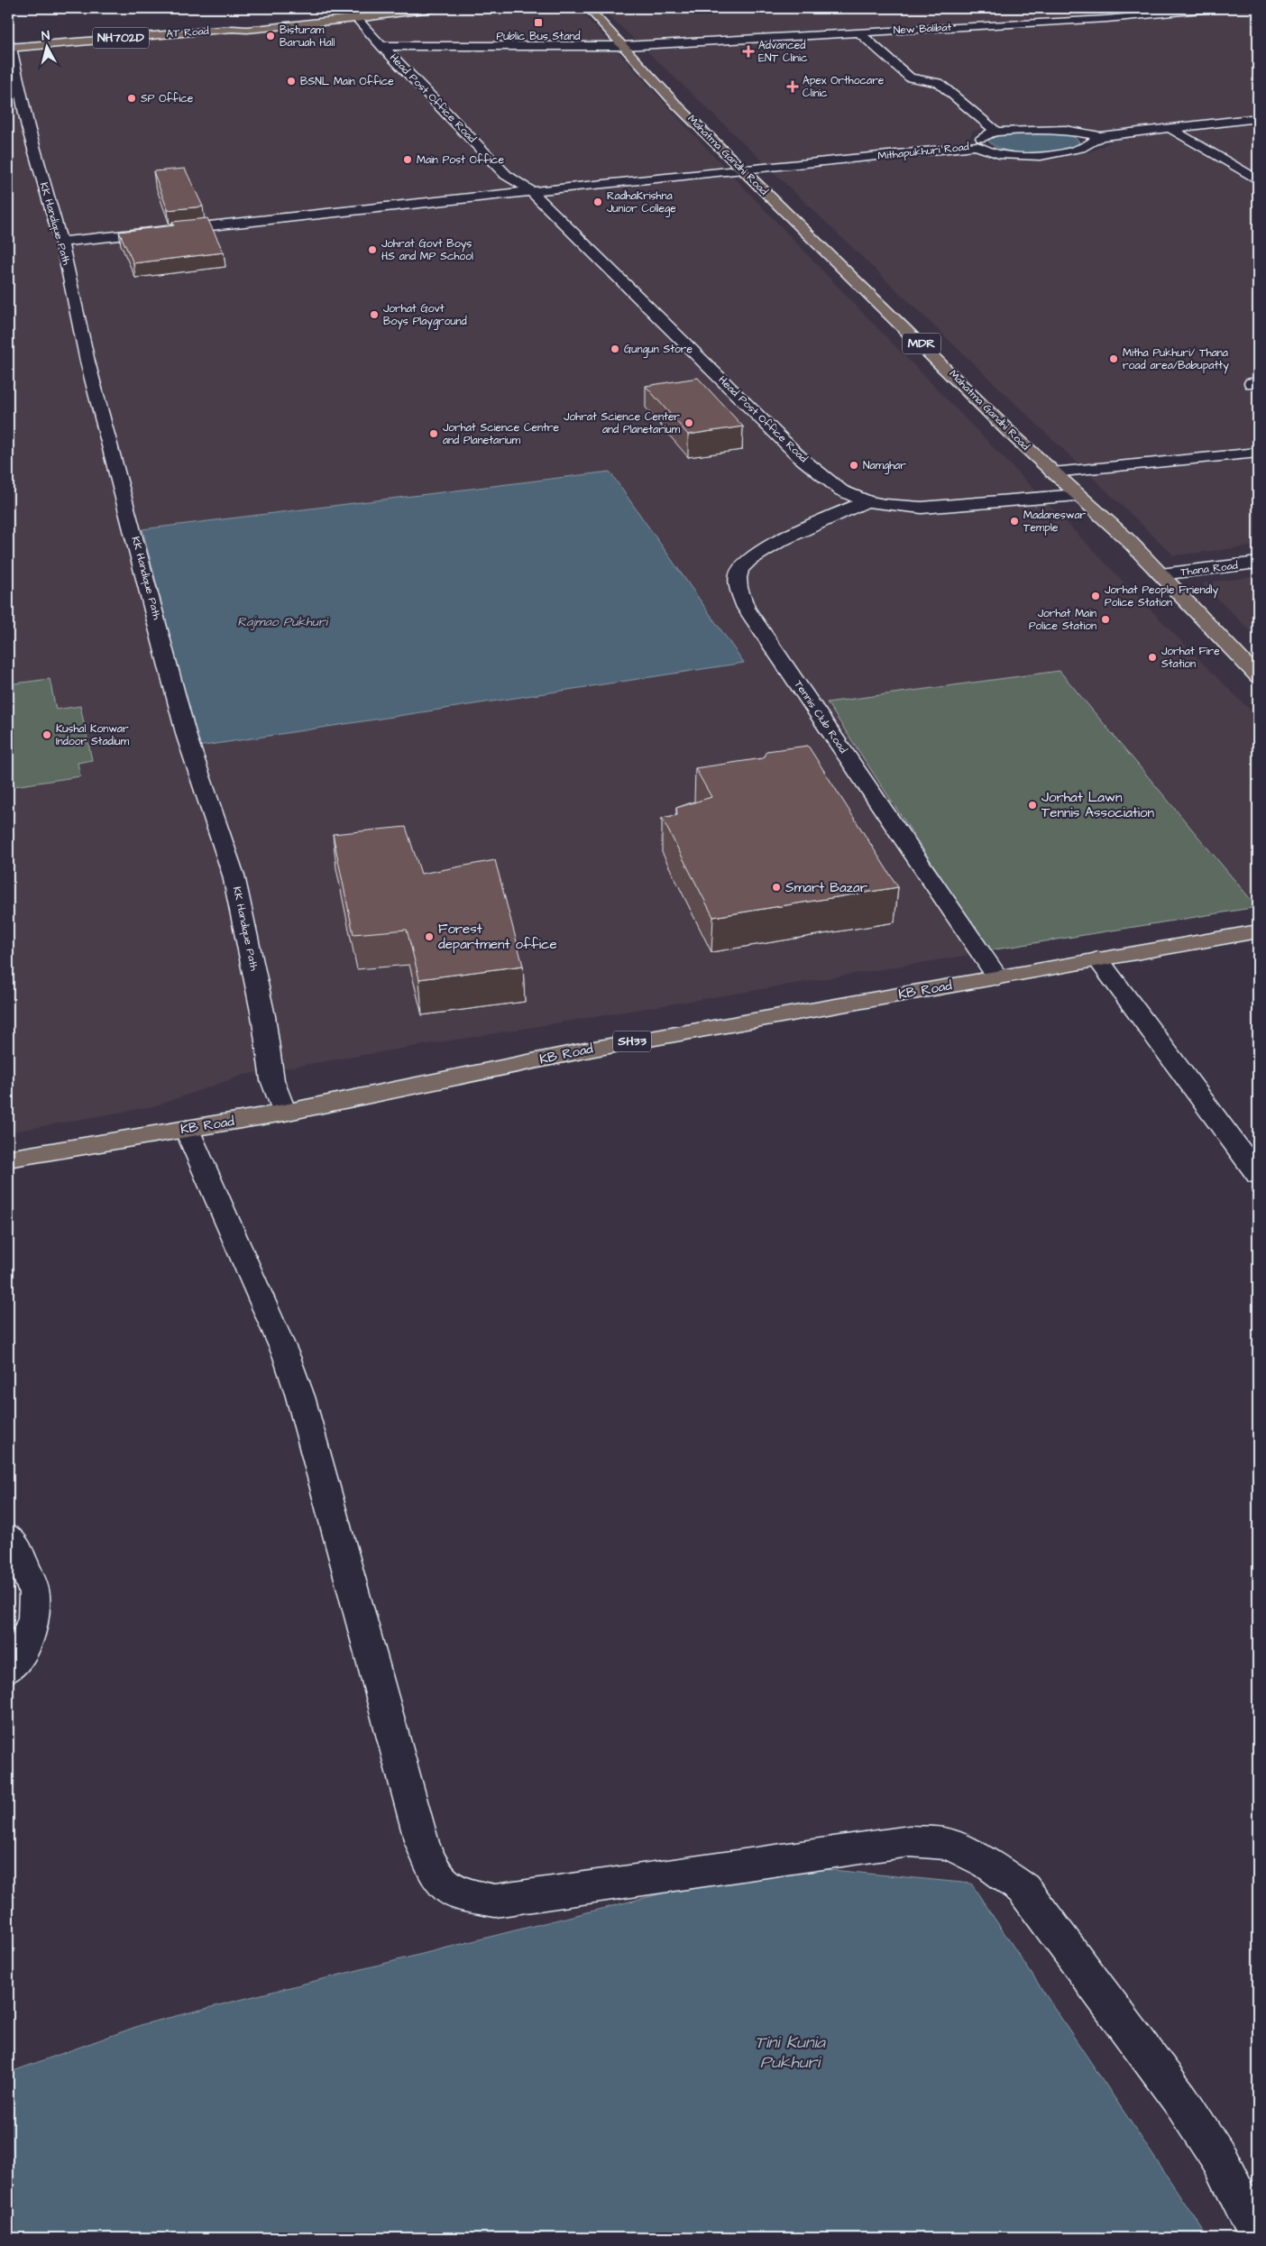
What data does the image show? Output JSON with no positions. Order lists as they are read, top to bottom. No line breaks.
{"streets":{"main road":["AT Road","NH702D","Mahatma Gandhi Road","MDR","KB Road","SH33"],"street":["New Balibat","Head Post Office Road","Mithapukhuri Road","KK Handique Path","Thana Road","Tennis Club Road"]},"crossings":[["New Balibat","Head Post Office Road"],["New Balibat","Mahatma Gandhi Road"],["AT Road","Head Post Office Road"],["AT Road","KK Handique Path"],["Head Post Office Road","Mithapukhuri Road"],["Head Post Office Road","Mahatma Gandhi Road"],["Head Post Office Road","Tennis Club Road"],["Mithapukhuri Road","Mahatma Gandhi Road"],["Mithapukhuri Road","KK Handique Path"],["Mahatma Gandhi Road","Thana Road"],["KK Handique Path","KB Road"],["Tennis Club Road","KB Road"]],"water":["Rajmao Pukhuri","Tini Kunia Pukhuri"],"places":{"transit":["Public Bus Stand"],"other":["Bisturam Baruah Hall","BSNL Main Office","SP Office","Main Post Office","RadhaKrishna Junior College","Johrat Govt Boys HS and MP School","Jorhat Govt Boys Playground","Gungun Store","Mitha Pukhuri/ Thana road area/Babupatty","Johrat Science Center and Planetarium","Jorhat Science Centre and Planetarium","Namghar","Madaneswar Temple","Jorhat People Friendly Police Station","Jorhat Main Police Station","Jorhat Fire Station","Kushal Konwar Indoor Stadium","Jorhat Lawn Tennis Association","Smart Bazar","Forest department office"],"health":["Advanced ENT Clinic","Apex Orthocare Clinic"]},"north":"top"}
